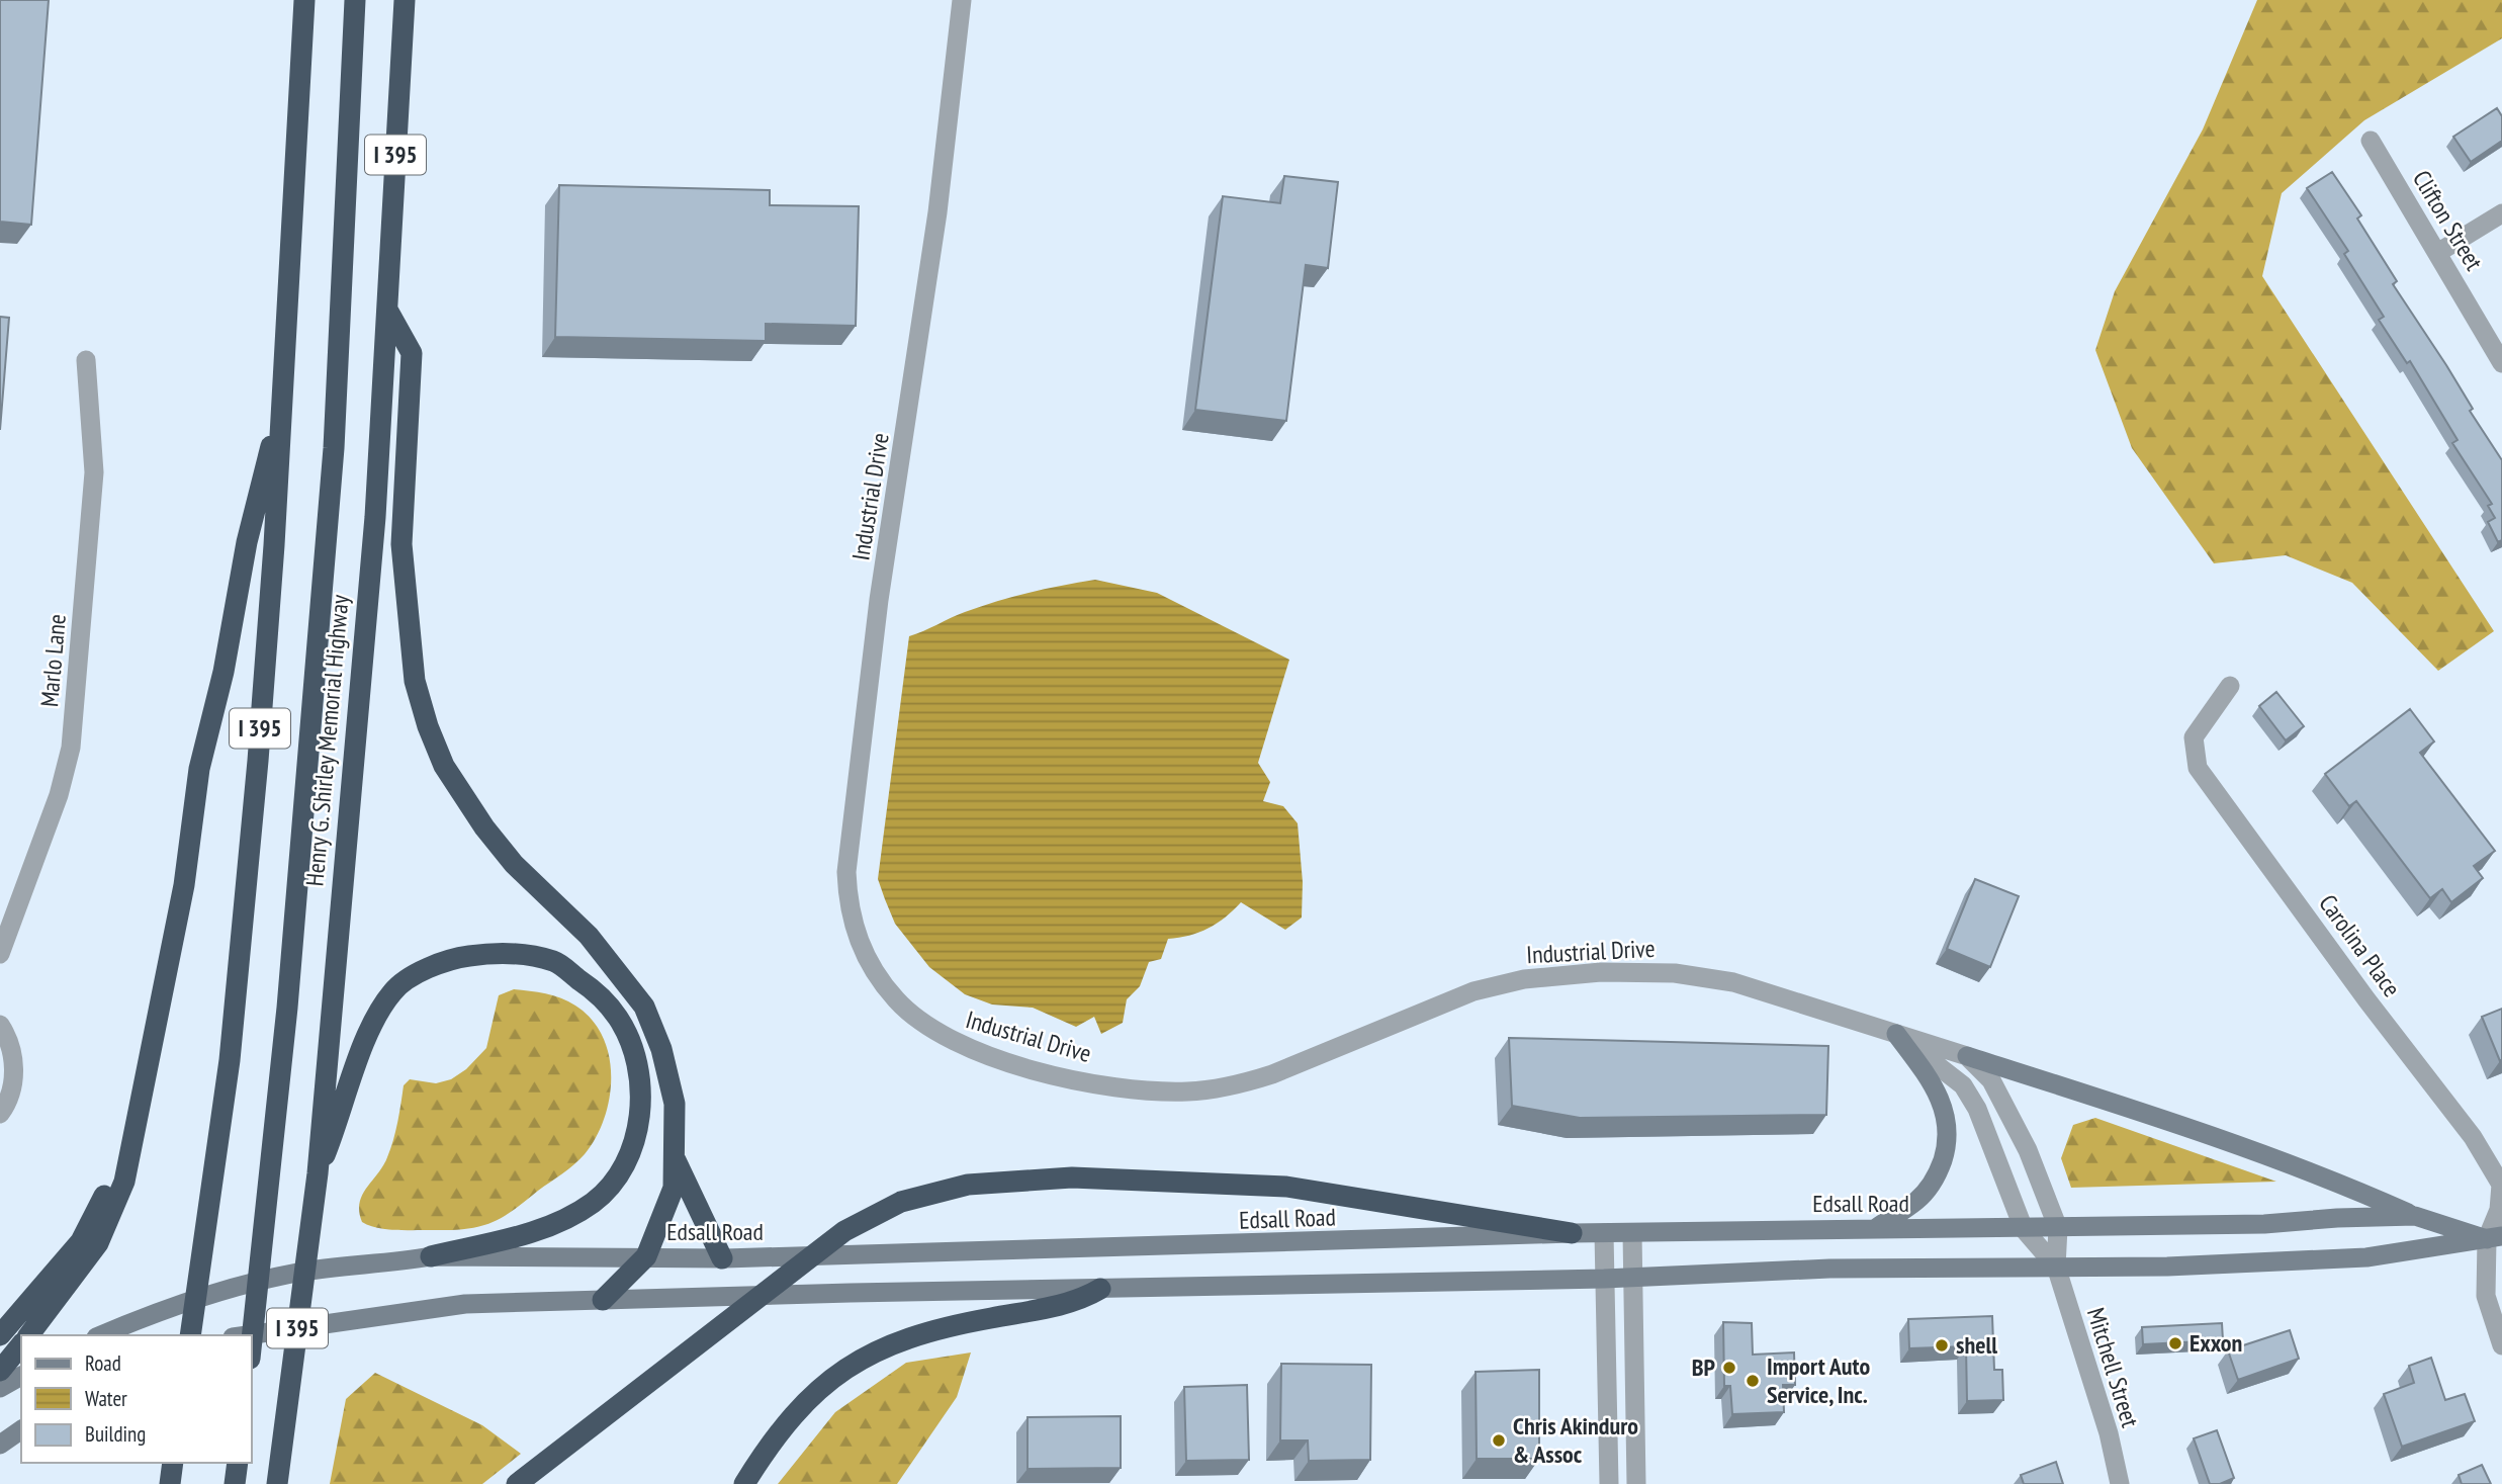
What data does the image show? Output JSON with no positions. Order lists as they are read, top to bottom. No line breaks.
{"streets":{"highway":["I 395","Henry G. Shirley Memorial Highway"],"main road":["Edsall Road"],"street":["Clifton Street","Industrial Drive","Marlo Lane","Carolina Place","Mitchell Street"]},"crossings":[["Industrial Drive","Edsall Road"],["Industrial Drive","Mitchell Street"],["Carolina Place","Edsall Road"]],"places":["Exxon","shell","BP","Import Auto Service, Inc.","Chris Akinduro & Assoc"],"legend":["Road","Water","Building"]}
